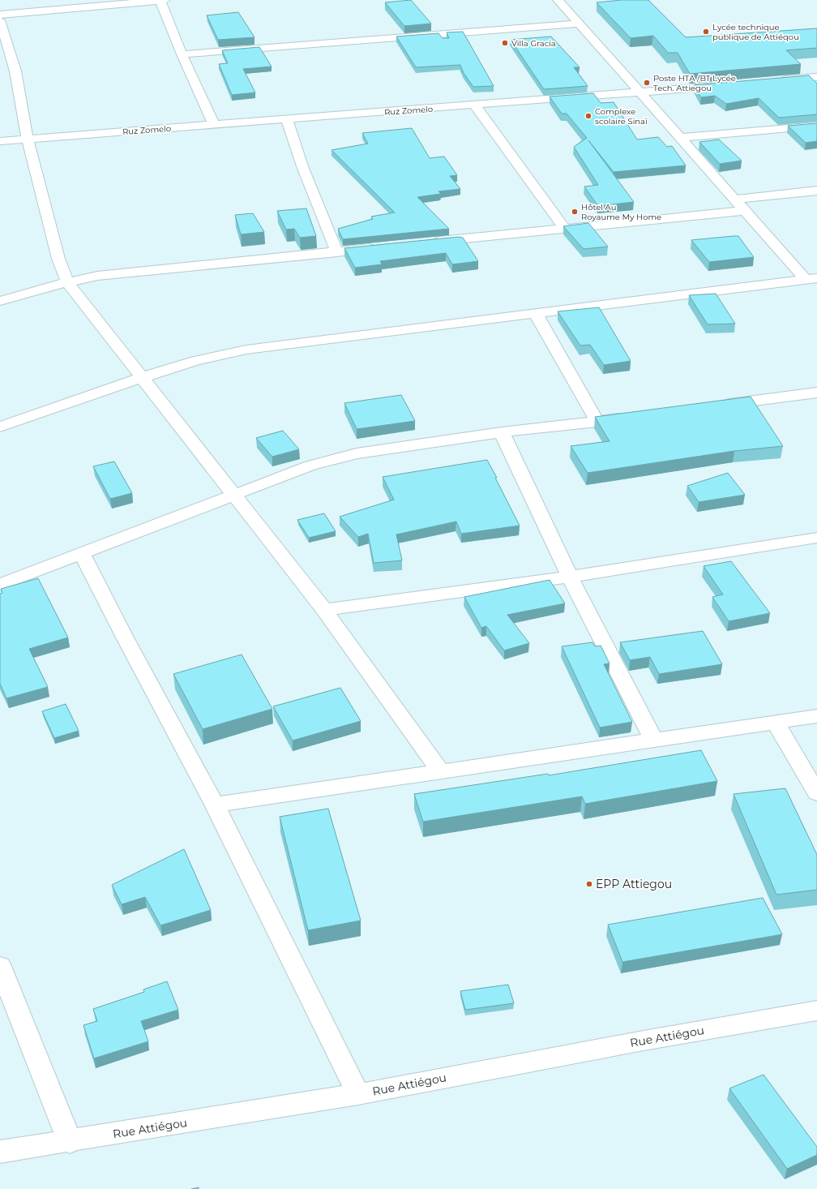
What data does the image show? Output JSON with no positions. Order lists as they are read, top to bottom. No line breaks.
{"streets":{"street":["Ruz Zomelo","Rue Attiégou"]},"places":["Lycée technique publique de Attiéqou","Villa Gracia","Poste HTA /BT Lycée Tech. Attiegou","Complexe scolaire Sinaï","Hôtel Au Royaume My Home","EPP Attiegou"]}
